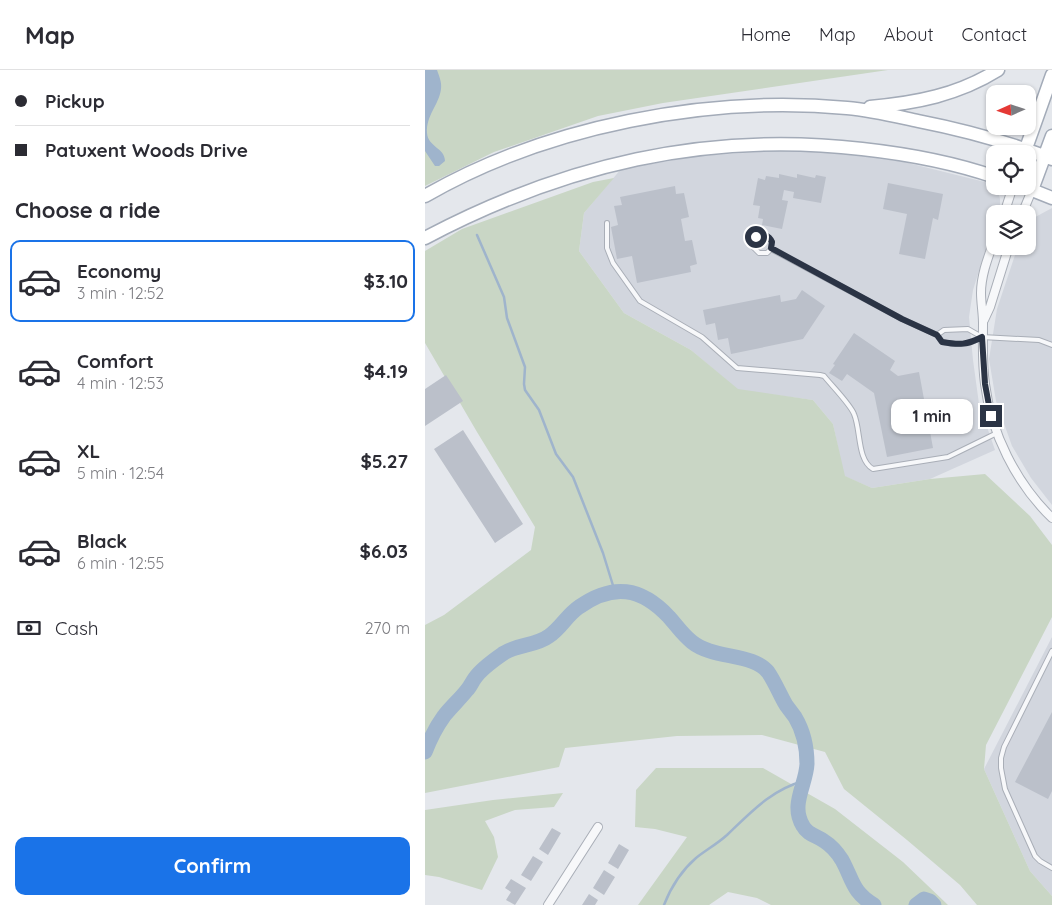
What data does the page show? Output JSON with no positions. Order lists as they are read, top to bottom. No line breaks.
{"north":"left","page":{"header":"Map","nav":["Home","Map","About","Contact"],"banner":["Pickup","Patuxent Woods Drive"],"heading":"Choose a ride","list":[{"name":"Economy","note":"3 min · 12:52","value":"$3.10"},{"name":"Comfort","note":"4 min · 12:53","value":"$4.19"},{"name":"XL","note":"5 min · 12:54","value":"$5.27"},{"name":"Black","note":"6 min · 12:55","value":"$6.03"}],"bubble":"1 min","pay":["Cash","270 m"],"buttons":"Confirm"}}
